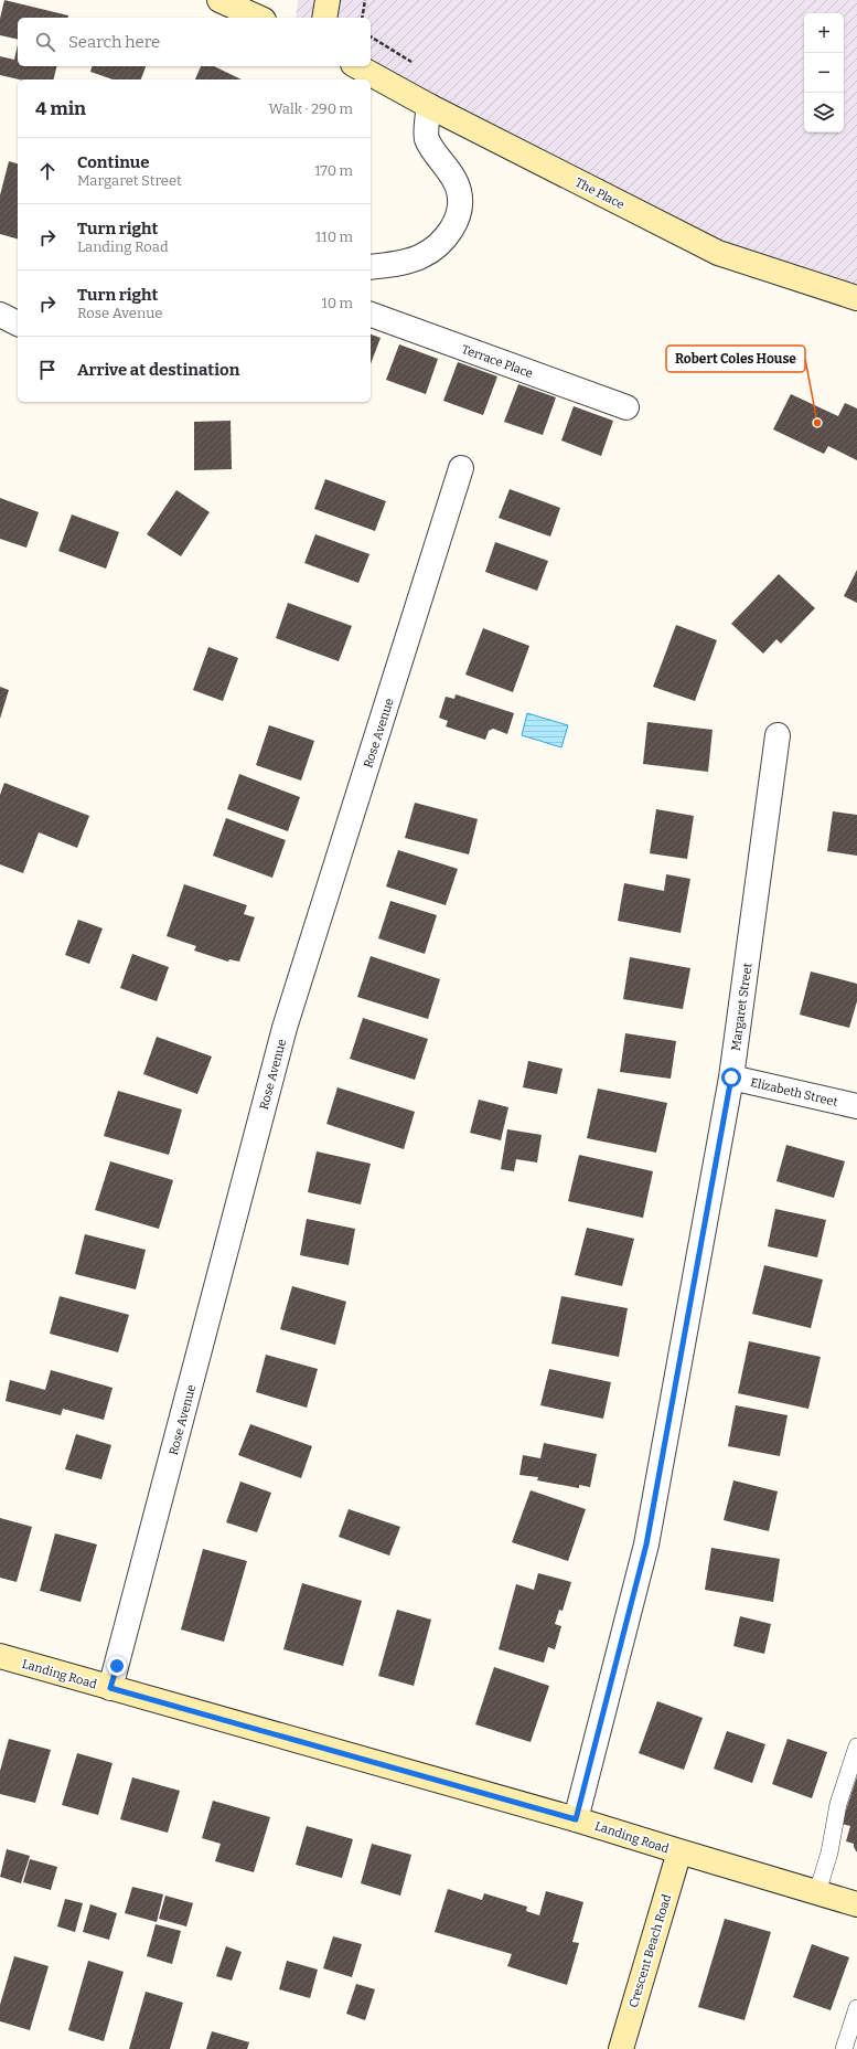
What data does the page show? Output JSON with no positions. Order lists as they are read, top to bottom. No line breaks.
{"streets":{"street":["The Place","Terrace Place","Rose Avenue","Margaret Street","Elizabeth Street","Landing Road","Crescent Beach Road"]},"crossings":[["Rose Avenue","Landing Road"],["Margaret Street","Elizabeth Street"],["Margaret Street","Landing Road"],["Landing Road","Crescent Beach Road"]],"places":["Robert Coles House"],"page":{"map_buttons":["+","−"],"search":"Search here","heading":["4 min","Walk · 290 m"],"list":[["Continue","Margaret Street","170 m"],["Turn right","Landing Road","110 m"],["Turn right","Rose Avenue","10 m"],"Arrive at destination"]}}
